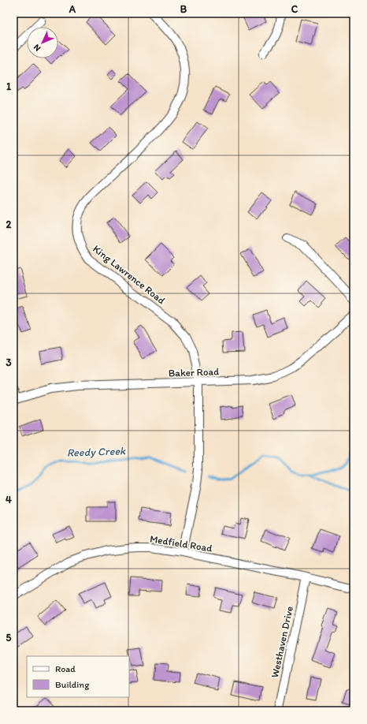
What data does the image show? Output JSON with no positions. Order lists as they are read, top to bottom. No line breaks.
{"streets":{"street":["King Lawrence Road","Baker Road","Medfield Road","Westhaven Drive"]},"crossings":[["King Lawrence Road","Baker Road"],["King Lawrence Road","Medfield Road"],["Medfield Road","Westhaven Drive"]],"water":["Reedy Creek"],"legend":["Road","Building"],"north":"bottom left","grid":{"columns":["A","B","C"],"rows":["1","2","3","4","5"]}}
